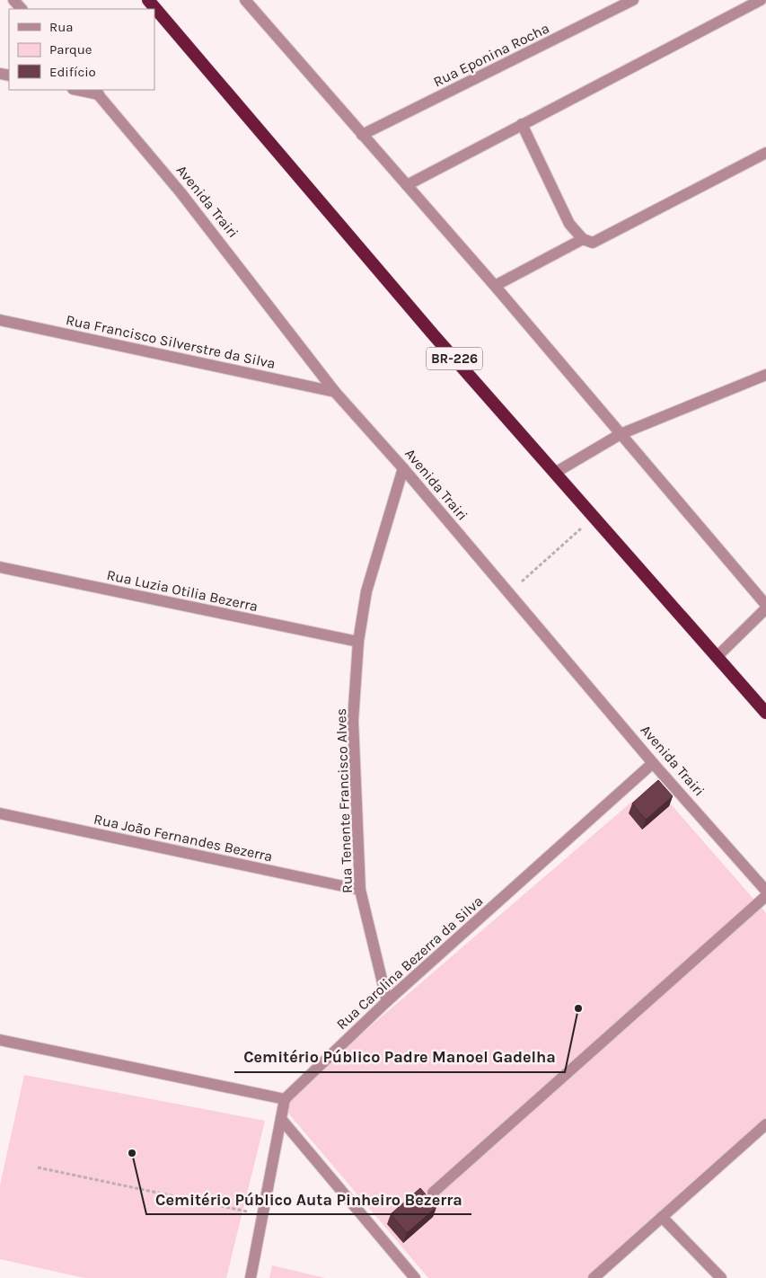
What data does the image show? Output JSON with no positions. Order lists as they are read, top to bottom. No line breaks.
{"streets":{"highway":["BR-226"],"street":["Rua Eponina Rocha","Avenida Trairi","Rua Francisco Silverstre da Silva","Rua Luzia Otilia Bezerra","Rua Tenente Francisco Alves","Rua João Fernandes Bezerra","Rua Carolina Bezerra da Silva"]},"crossings":[["Avenida Trairi","Rua Francisco Silverstre da Silva"],["Avenida Trairi","Rua Tenente Francisco Alves"],["Avenida Trairi","Rua Carolina Bezerra da Silva"],["Rua Luzia Otilia Bezerra","Rua Tenente Francisco Alves"],["Rua Tenente Francisco Alves","Rua João Fernandes Bezerra"],["Rua Tenente Francisco Alves","Rua Carolina Bezerra da Silva"]],"places":["Cemitério Público Padre Manoel Gadelha","Cemitério Público Auta Pinheiro Bezerra"],"legend":["Rua","Parque","Edifício"]}
